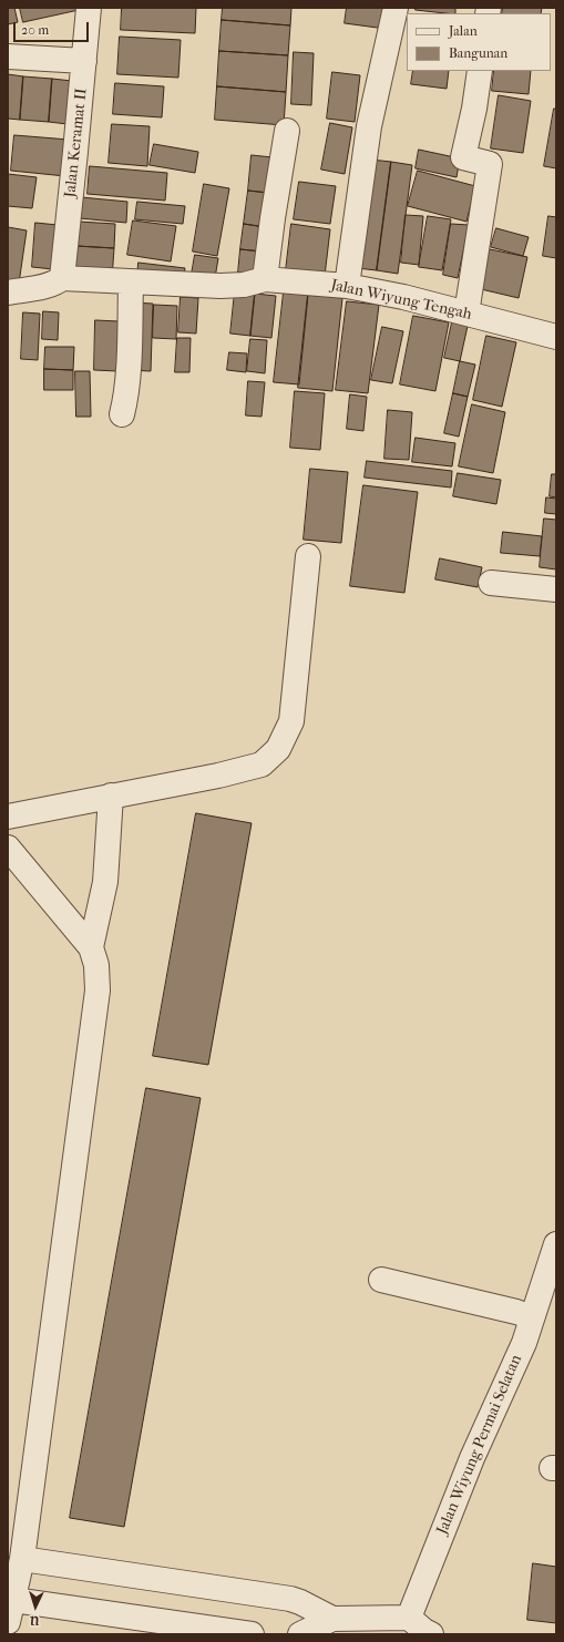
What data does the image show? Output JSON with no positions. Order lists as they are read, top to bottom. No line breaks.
{"streets":{"street":["Jalan Keramat II","Jalan Wiyung Tengah","Jalan Wiyung Permai Selatan"]},"crossings":[["Jalan Keramat II","Jalan Wiyung Tengah"]],"legend":["Jalan","Bangunan"],"scale_bar":"20 m","north":"bottom"}
